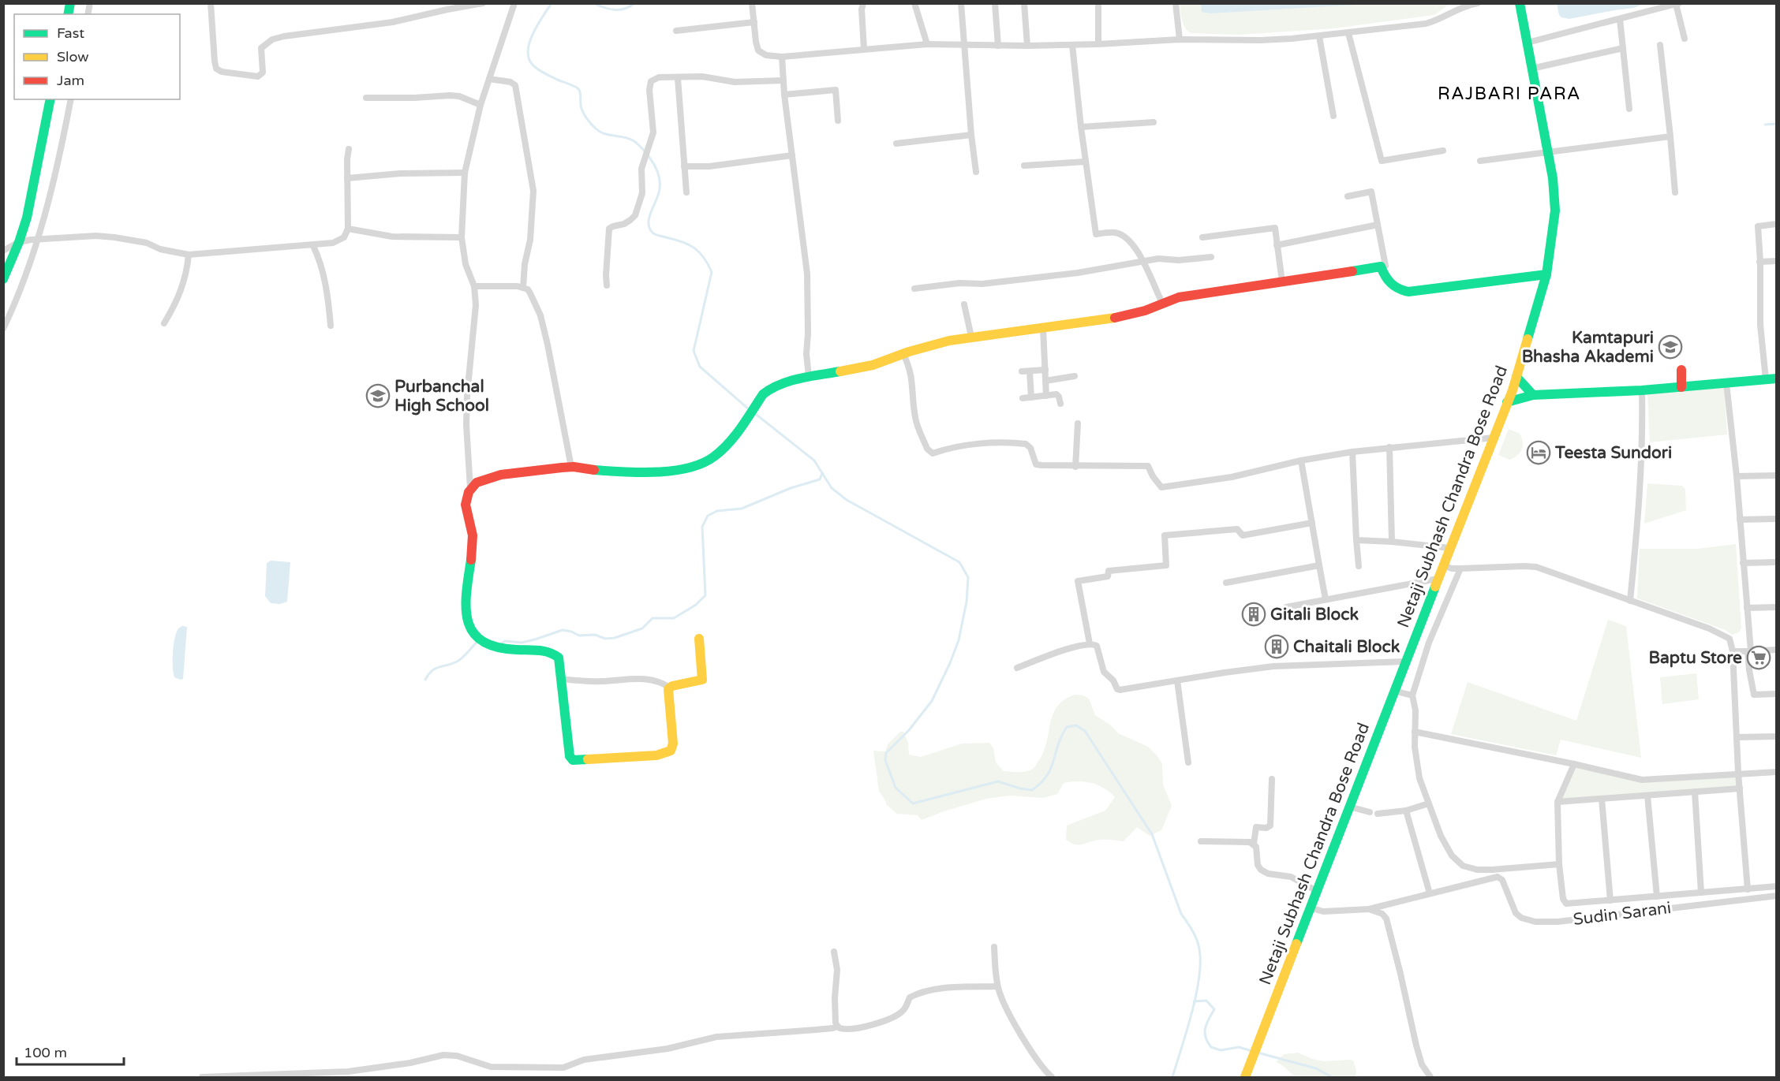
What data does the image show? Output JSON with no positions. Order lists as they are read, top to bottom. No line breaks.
{"streets":{"street":["Netaji Subhash Chandra Bose Road","Sudin Sarani"]},"districts":["RAJBARI PARA"],"places":{"school or university":["Kamtapuri Bhasha Akademi","Purbanchal High School"],"hotel":["Teesta Sundori"],"building":["Gitali Block","Chaitali Block"],"supermarket":["Baptu Store"]},"legend":["Fast","Slow","Jam"],"scale_bar":"100 m"}
